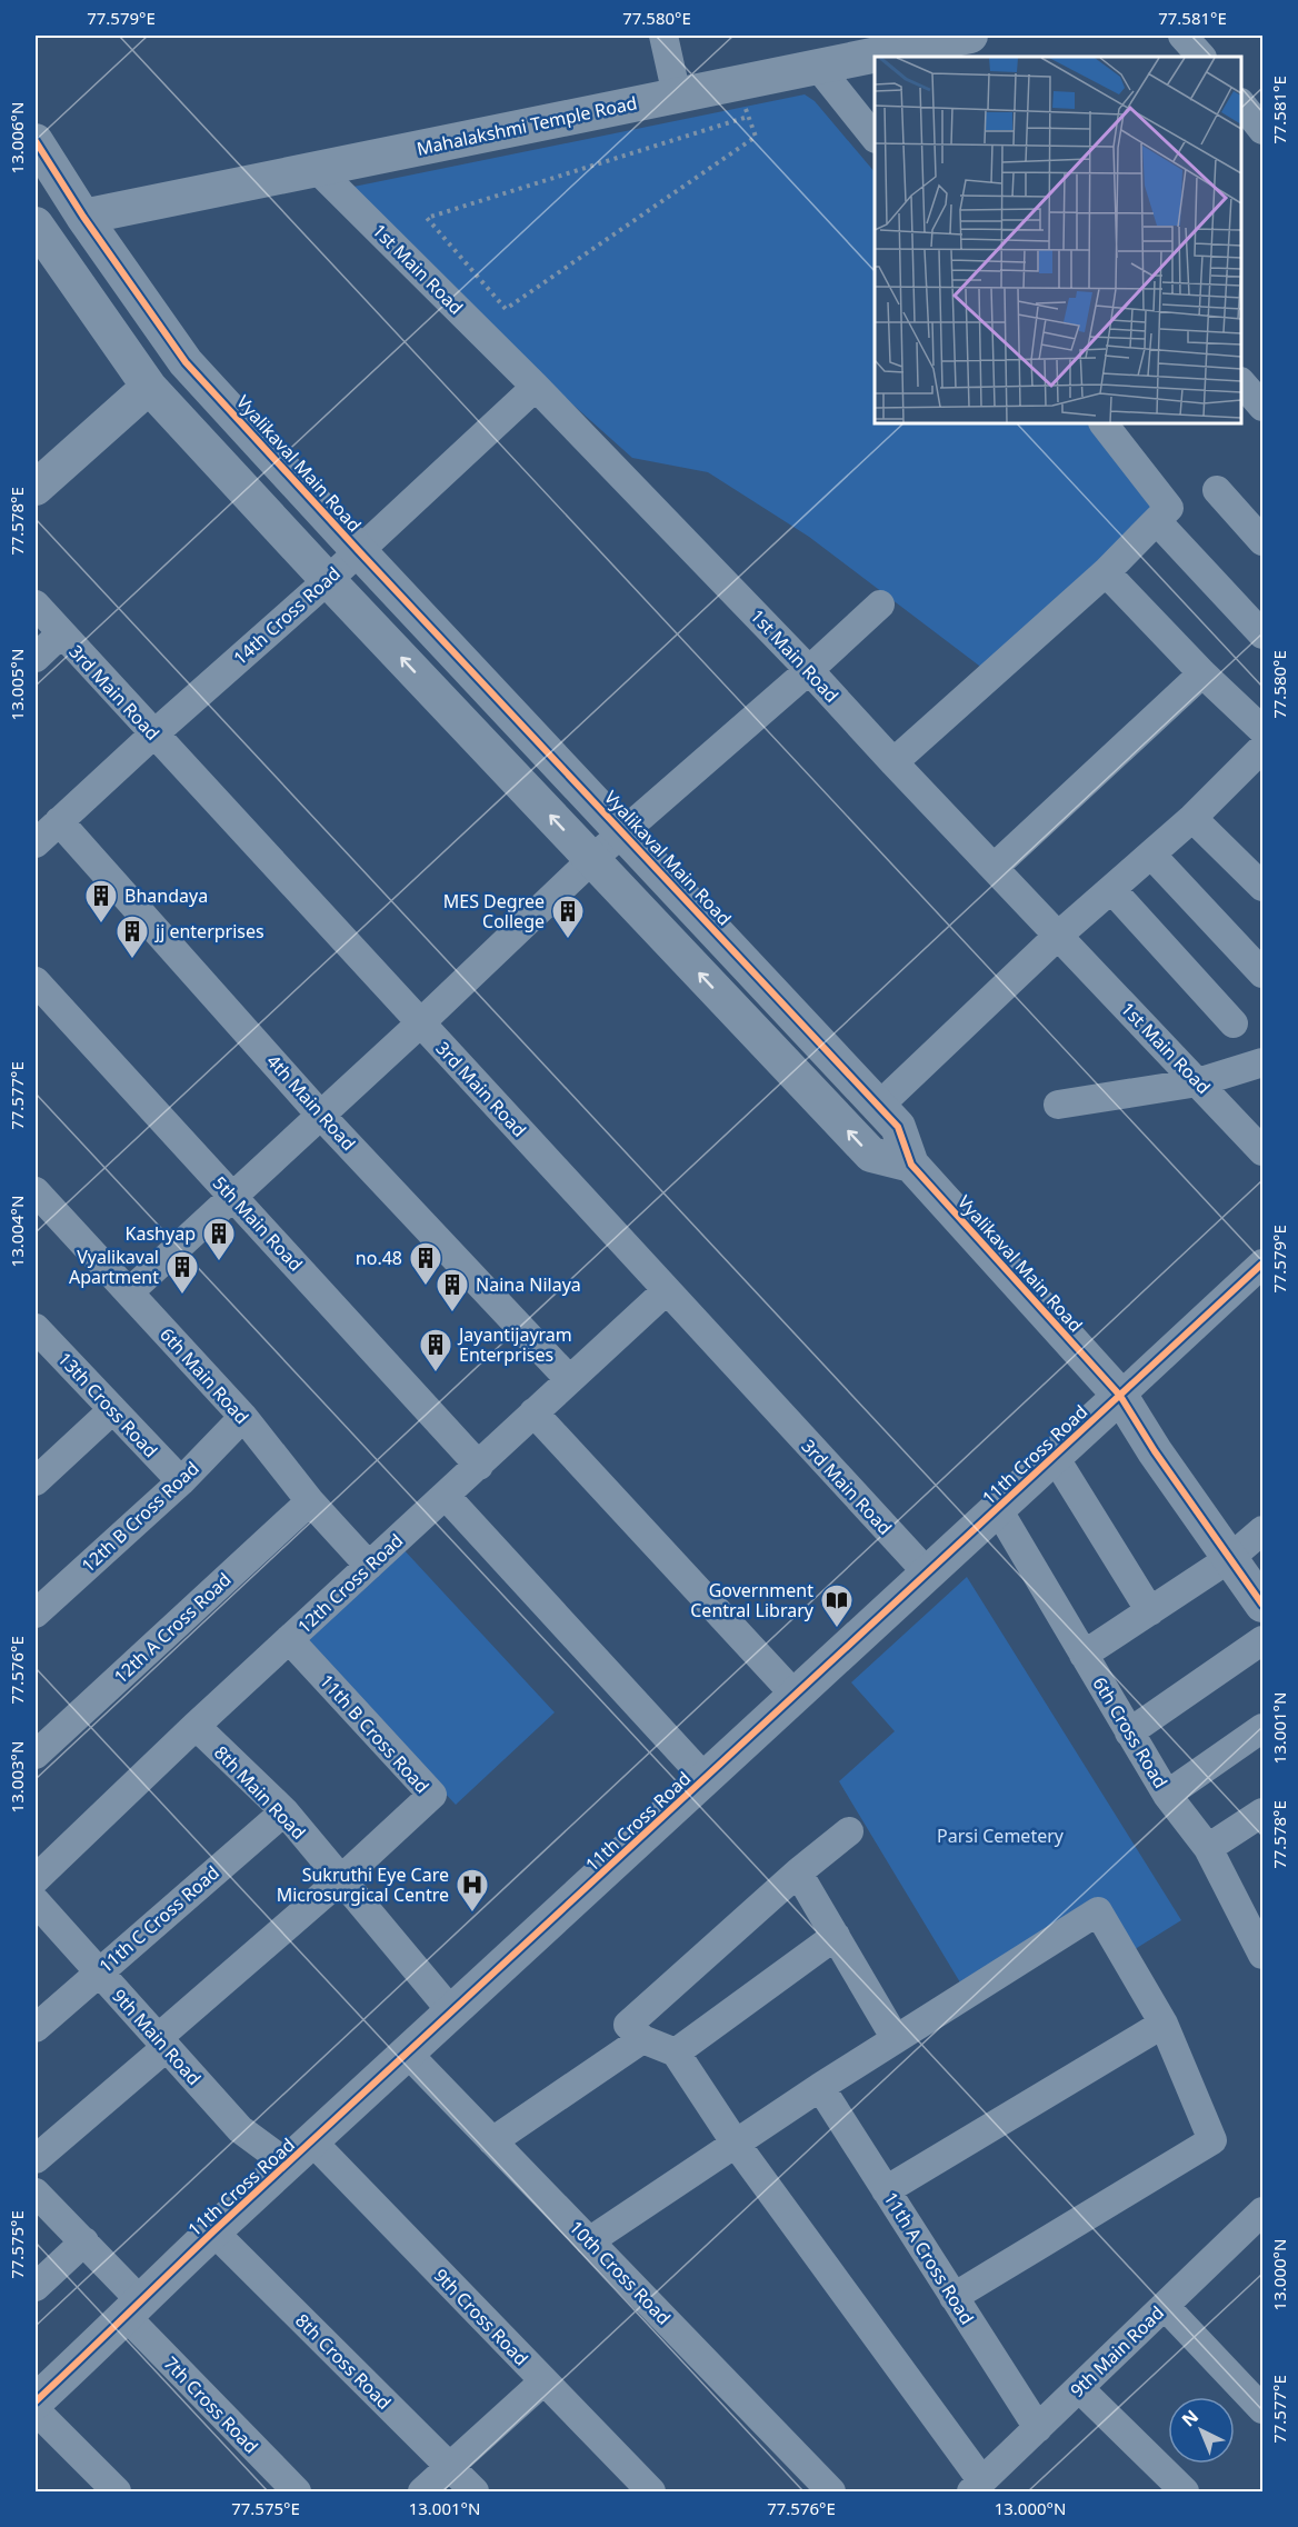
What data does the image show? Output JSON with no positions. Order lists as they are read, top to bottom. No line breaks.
{"streets":{"street":["Mahalakshmi Temple Road","1st Main Road","Vyalikaval Main Road","14th Cross Road","3rd Main Road","4th Main Road","5th Main Road","6th Main Road","13th Cross Road","11th Cross Road","12th B Cross Road","12th Cross Road","12th A Cross Road","6th Cross Road","11th B Cross Road","8th Main Road","11th C Cross Road","9th Main Road","11th A Cross Road","10th Cross Road","9th Cross Road","8th Cross Road","7th Cross Road"]},"crossings":[["Mahalakshmi Temple Road","1st Main Road"],["Mahalakshmi Temple Road","Vyalikaval Main Road"],["1st Main Road","14th Cross Road"],["Vyalikaval Main Road","14th Cross Road"],["Vyalikaval Main Road","11th Cross Road"],["14th Cross Road","3rd Main Road"],["14th Cross Road","4th Main Road"],["3rd Main Road","11th Cross Road"],["3rd Main Road","12th Cross Road"],["4th Main Road","12th Cross Road"],["5th Main Road","12th Cross Road"],["6th Main Road","12th B Cross Road"],["6th Main Road","12th Cross Road"],["6th Main Road","12th A Cross Road"],["13th Cross Road","12th B Cross Road"],["11th Cross Road","6th Cross Road"],["11th Cross Road","8th Main Road"],["11th Cross Road","9th Main Road"],["11th Cross Road","10th Cross Road"],["11th Cross Road","9th Cross Road"],["11th Cross Road","8th Cross Road"],["11th Cross Road","7th Cross Road"],["12th Cross Road","11th B Cross Road"],["12th Cross Road","8th Main Road"],["11th B Cross Road","8th Main Road"],["11th B Cross Road","9th Main Road"],["8th Main Road","11th C Cross Road"],["11th C Cross Road","9th Main Road"],["9th Main Road","11th A Cross Road"]],"parks":["Parsi Cemetery"],"places":{"building":["Bhandaya","MES Degree College","jj enterprises","Kashyap","no.48","Vyalikaval Apartment","Naina Nilaya","Jayantijayram Enterprises"],"library":["Government Central Library"],"hospital":["Sukruthi Eye Care Microsurgical Centre"]},"north":"top left","coordinates":["77.579°E","77.580°E","77.581°E","13.006°N","77.578°E","13.005°N","77.577°E","13.004°N","77.576°E","13.001°N","13.003°N","77.575°E","13.000°N"]}
